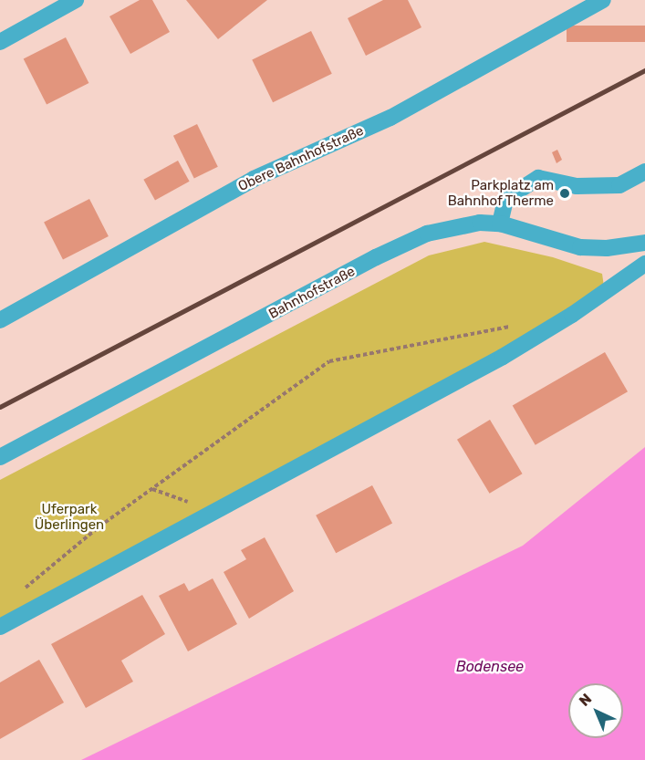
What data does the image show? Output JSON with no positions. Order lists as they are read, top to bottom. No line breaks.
{"streets":{"street":["Obere Bahnhofstraße","Bahnhofstraße"]},"water":["Bodensee"],"parks":["Uferpark Überlingen"],"places":["Parkplatz am Bahnhof Therme"],"north":"top left"}
